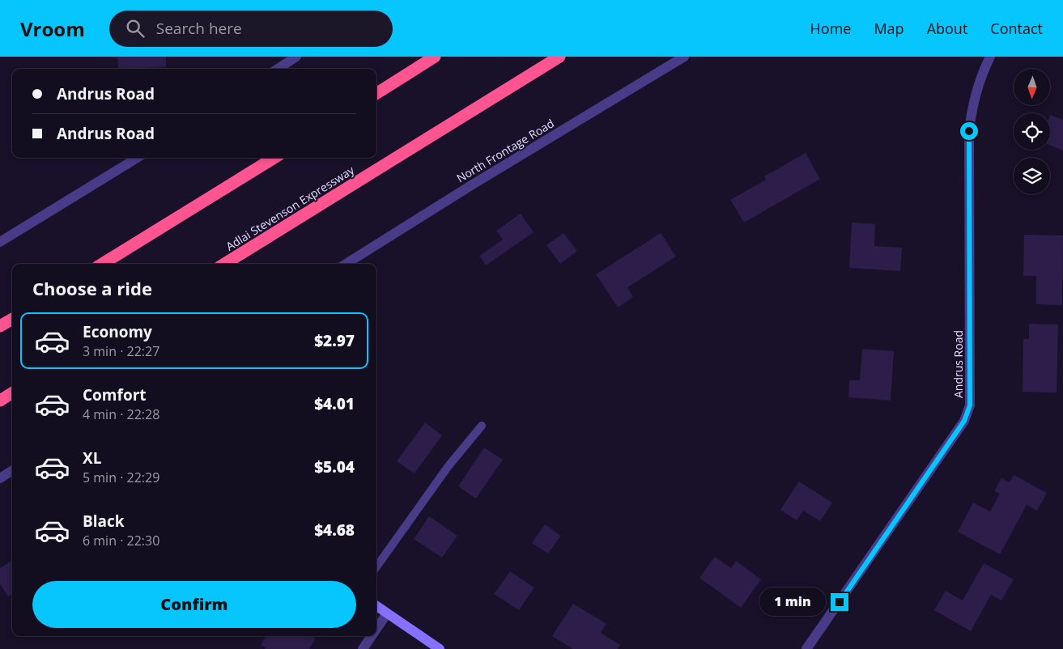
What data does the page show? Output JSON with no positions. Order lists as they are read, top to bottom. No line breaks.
{"streets":{"highway":["Adlai Stevenson Expressway"],"street":["North Frontage Road","Andrus Road"]},"north":"bottom","page":{"header":"Vroom","search":"Search here","nav":["Home","Map","About","Contact"],"banner":["Andrus Road","Andrus Road"],"heading":"Choose a ride","list":[{"name":"Economy","note":"3 min · 22:27","value":"$2.97"},{"name":"Comfort","note":"4 min · 22:28","value":"$4.01"},{"name":"XL","note":"5 min · 22:29","value":"$5.04"},{"name":"Black","note":"6 min · 22:30","value":"$4.68"}],"buttons":"Confirm","bubble":"1 min"}}
